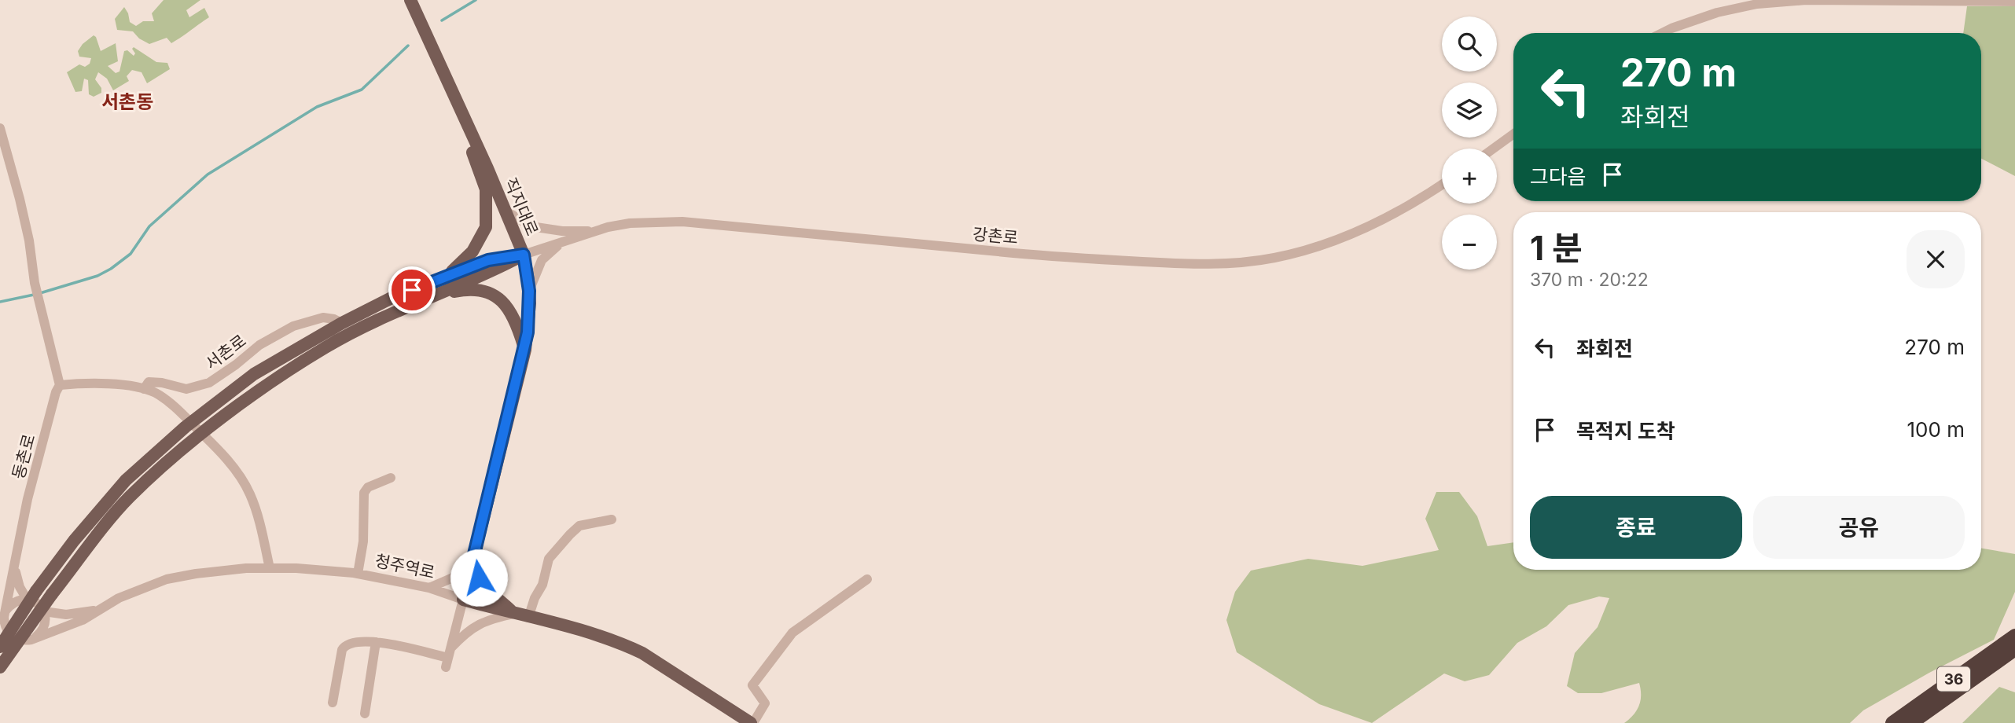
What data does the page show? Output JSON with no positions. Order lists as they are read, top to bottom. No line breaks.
{"streets":{"highway":["36"],"main road":["직지대로","청주역로"],"street":["강촌로","서촌로","동촌로"]},"crossings":[["직지대로","강촌로"],["직지대로","청주역로"],["서촌로","동촌로"],["동촌로","청주역로"]],"districts":["서촌동"],"page":{"map_buttons":["+","−"],"turn":["270 m","좌회전"],"then":"그다음","heading":["1 분","370 m · 20:22"],"list":[{"name":"좌회전","value":"270 m"},{"name":"목적지 도착","value":"100 m"}],"buttons":["종료","공유"]}}
